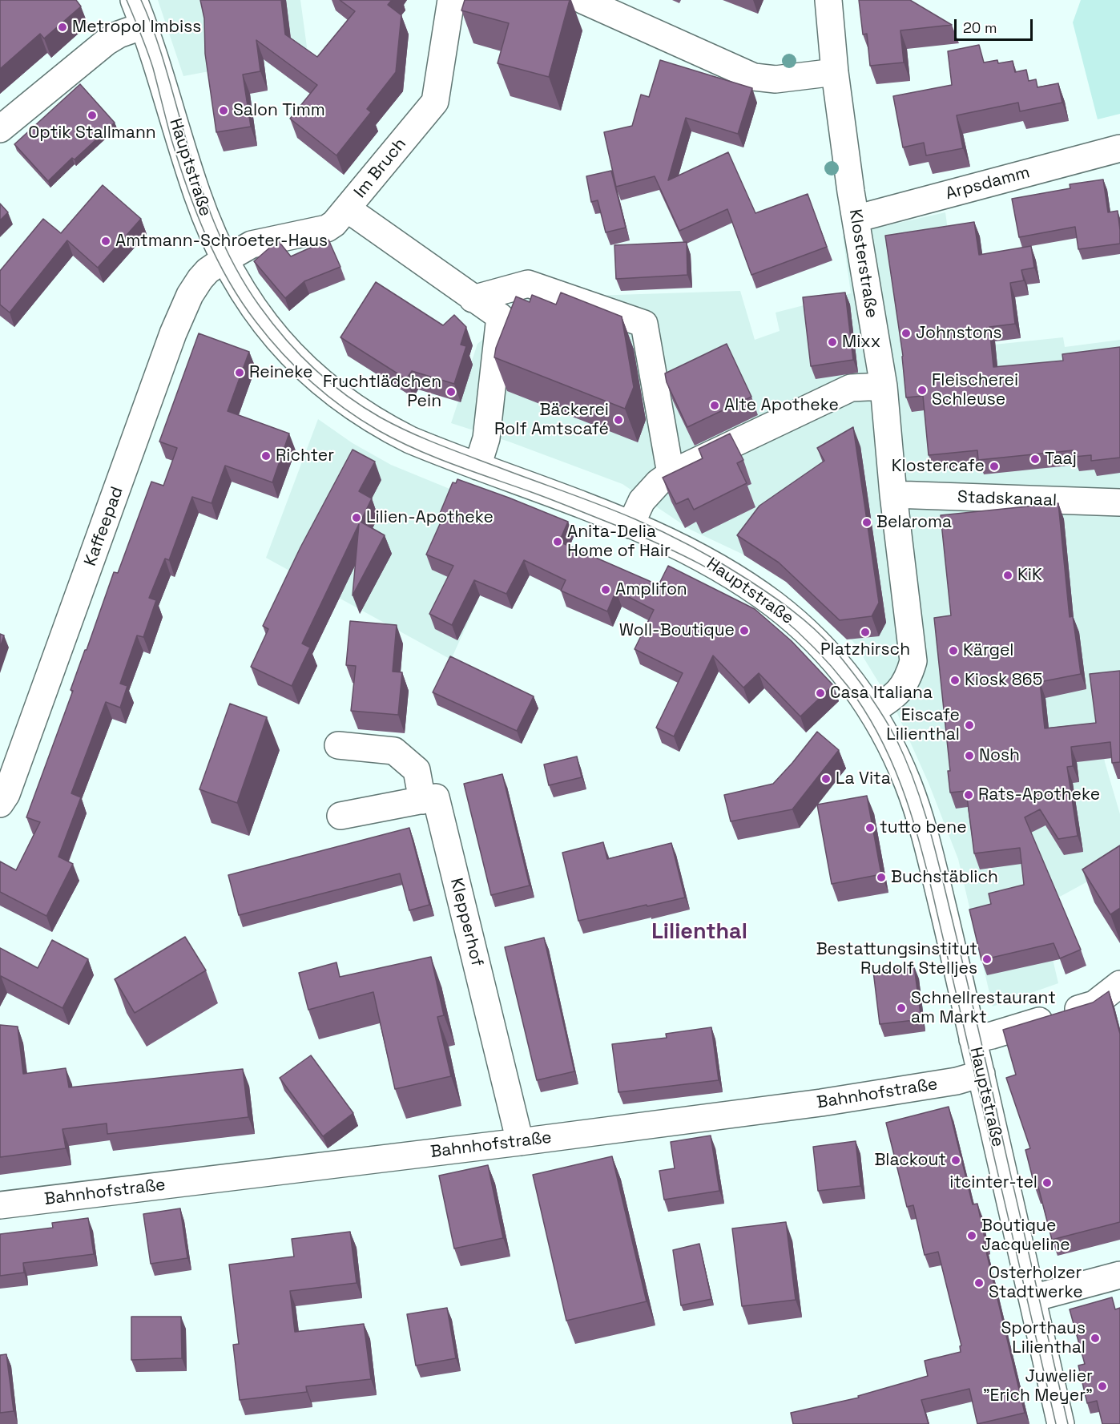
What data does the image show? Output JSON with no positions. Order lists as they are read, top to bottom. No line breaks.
{"streets":{"street":["Hauptstraße","Im Bruch","Arpsdamm","Klosterstraße","Stadskanaal","Kaffeepad","Klepperhof","Bahnhofstraße"]},"crossings":[["Hauptstraße","Im Bruch"],["Hauptstraße","Klosterstraße"],["Hauptstraße","Kaffeepad"],["Hauptstraße","Bahnhofstraße"],["Im Bruch","Kaffeepad"],["Arpsdamm","Klosterstraße"],["Klosterstraße","Stadskanaal"],["Klepperhof","Bahnhofstraße"]],"districts":["Lilienthal"],"places":["Metropol Imbiss","Salon Timm","Optik Stallmann","Amtmann-Schroeter-Haus","Johnstons","Mixx","Reineke","Fleischerei Schleuse","Fruchtlädchen Pein","Alte Apotheke","Bäckerei Rolf Amtscafé","Richter","Taaj","Klostercafe","Lilien-Apotheke","Belaroma","Anita-Delia Home of Hair","KiK","Amplifon","Woll-Boutique","Platzhirsch","Kärgel","Kiosk 865","Casa Italiana","Eiscafe Lilienthal","Nosh","La Vita","Rats-Apotheke","tutto bene","Buchstäblich","Bestattungsinstitut Rudolf Stelljes","Schnellrestaurant am Markt","Blackout","itcinter-tel","Boutique Jacqueline","Osterholzer Stadtwerke","Sporthaus Lilienthal","Juwelier \"Erich Meyer\""],"scale_bar":"20 m"}
